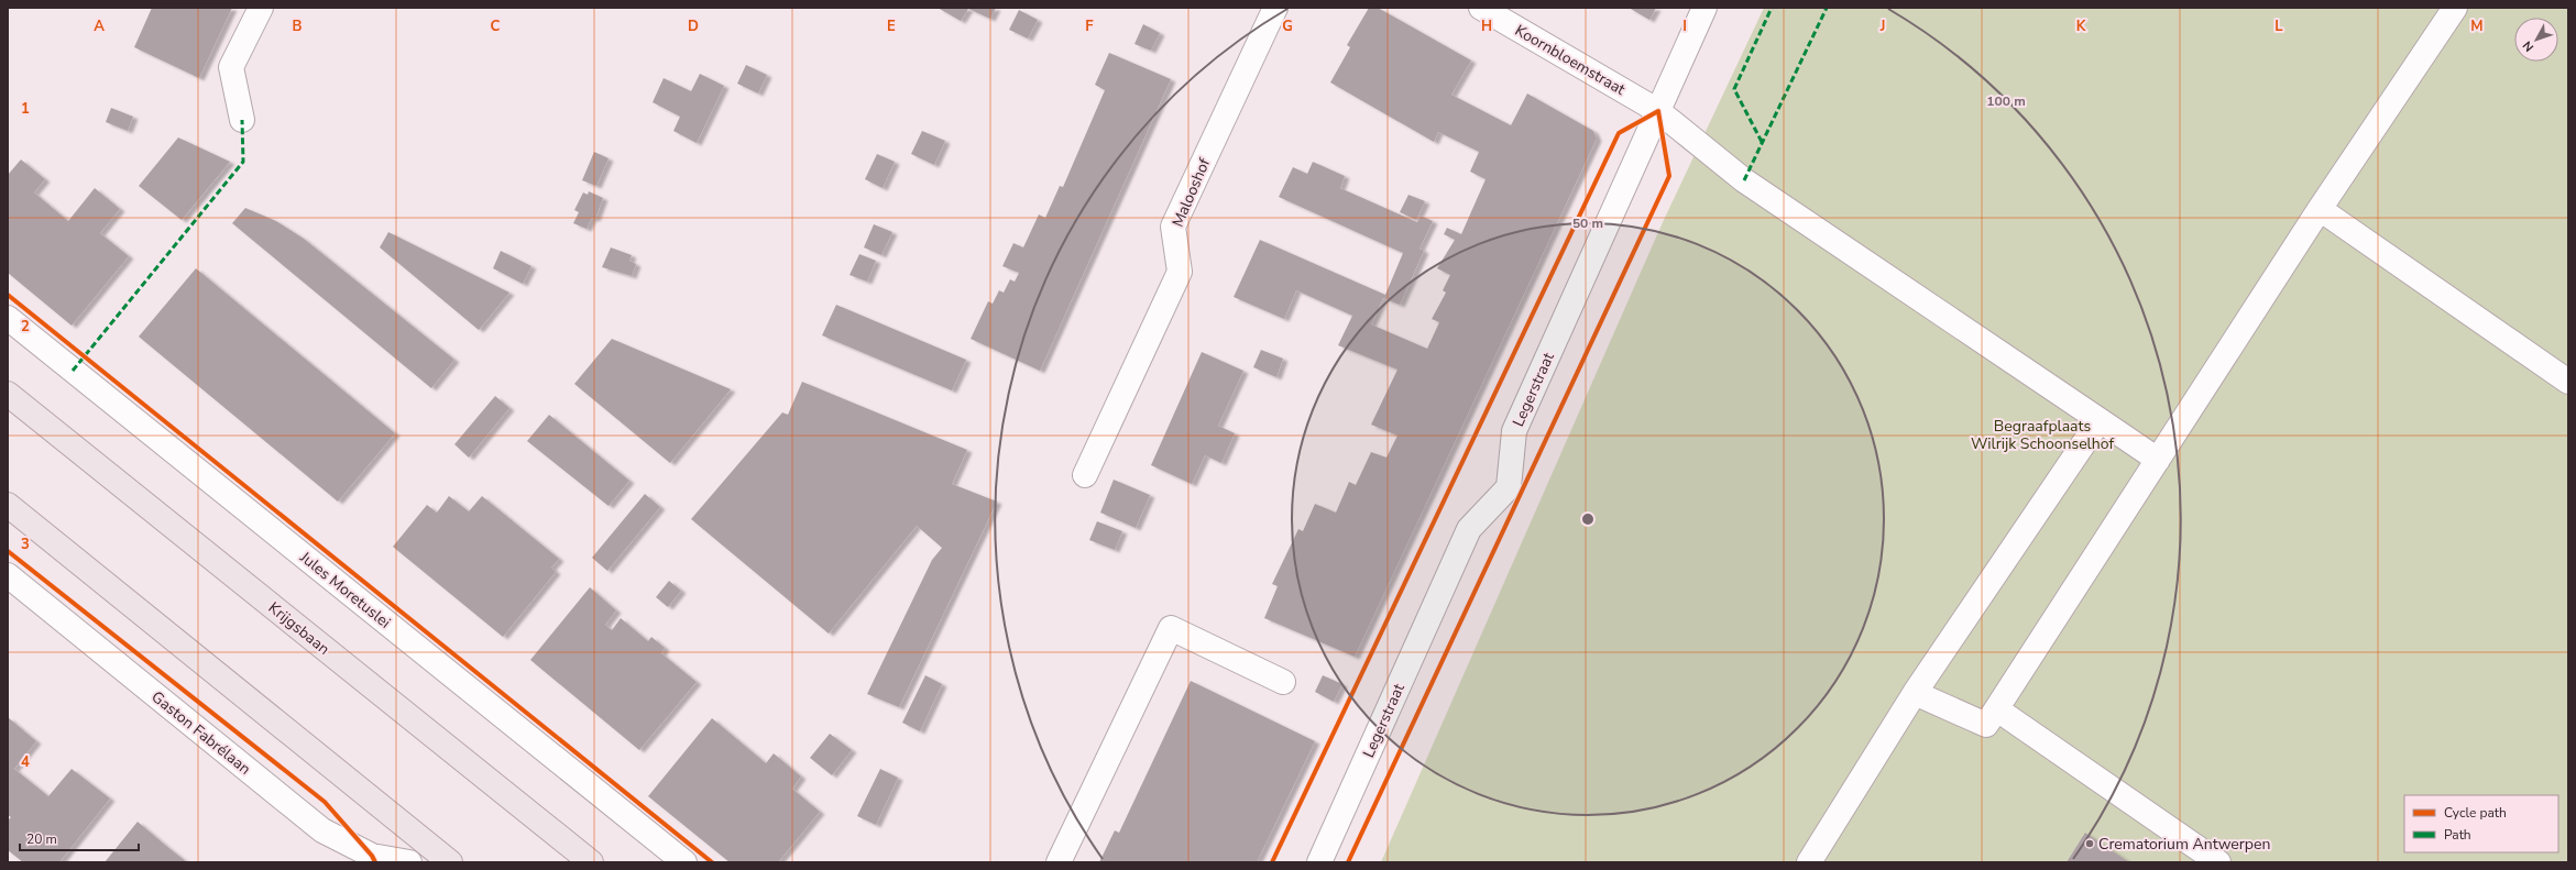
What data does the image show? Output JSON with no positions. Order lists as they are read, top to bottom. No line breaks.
{"streets":{"main road":["Krijgsbaan"],"street":["Koornbloemstraat","Malooshof","Legerstraat","Jules Moretuslei","Gaston Fabrélaan"]},"crossings":[["Koornbloemstraat","Legerstraat"]],"parks":["Begraafplaats Wilrijk Schoonselhof"],"places":["Crematorium Antwerpen"],"legend":["Cycle path","Path"],"scale_bar":"20 m","north":"bottom left","grid":{"columns":["A","B","C","D","E","F","G","H","I","J","K","L","M"],"rows":["1","2","3","4"]},"rings":["100 m","50 m"]}
